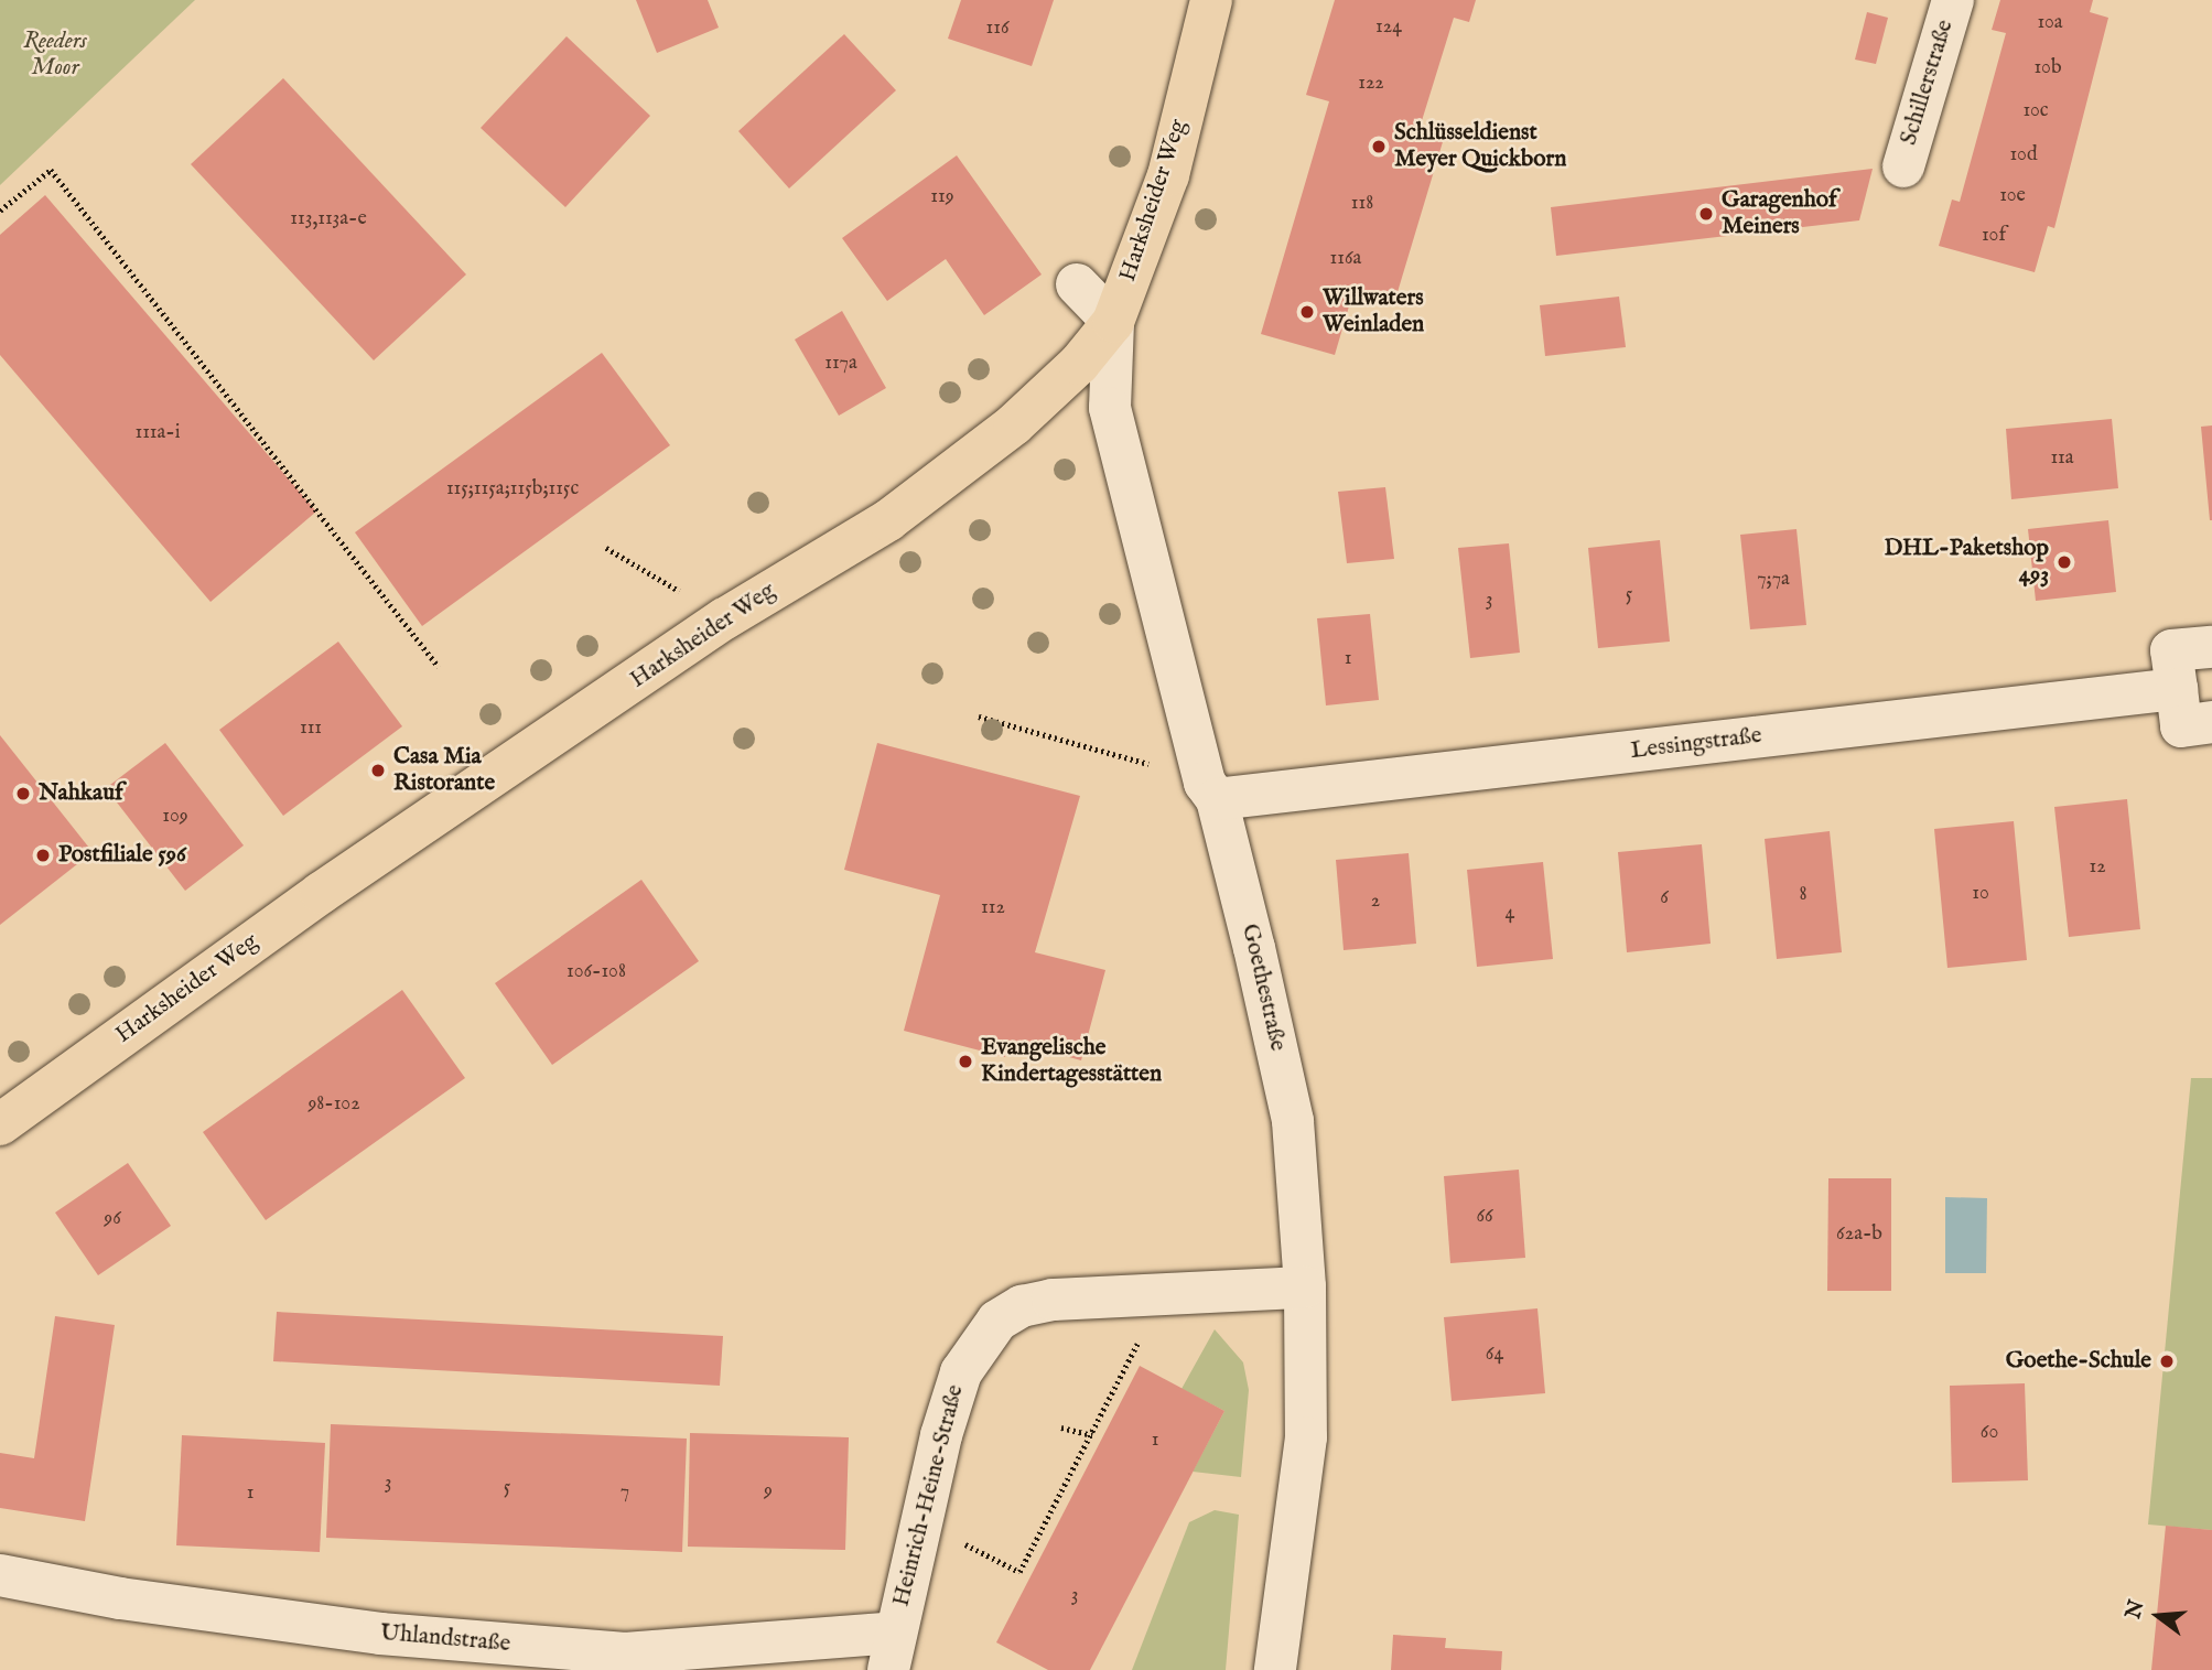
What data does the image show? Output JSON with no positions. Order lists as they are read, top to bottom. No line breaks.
{"streets":{"main road":["Harksheider Weg"],"street":["Schillerstraße","Lessingstraße","Goethestraße","Heinrich-Heine-Straße","Uhlandstraße"]},"crossings":[["Harksheider Weg","Goethestraße"],["Lessingstraße","Goethestraße"],["Goethestraße","Heinrich-Heine-Straße"],["Heinrich-Heine-Straße","Uhlandstraße"]],"parks":["Reeders Moor"],"places":["Schlüsseldienst Meyer Quickborn","Garagenhof Meiners","Willwaters Weinladen","DHL-Paketshop 493","Casa Mia Ristorante","Nahkauf","Postfiliale 596","Evangelische Kindertagesstätten","Goethe-Schule"],"house_numbers":["10a","124","116","10b","122","10c","10d","10e","119","118","113,113a-e","10f","116a","117a","111a-i","11a","115;115a;115b;115c","7;7a","5","3","1","111","109","12","10","8","6","2","112","4","106-108","98-102","66","96","62a-b","64","60","1","3","5","9","7","1","3"],"north":"left"}
